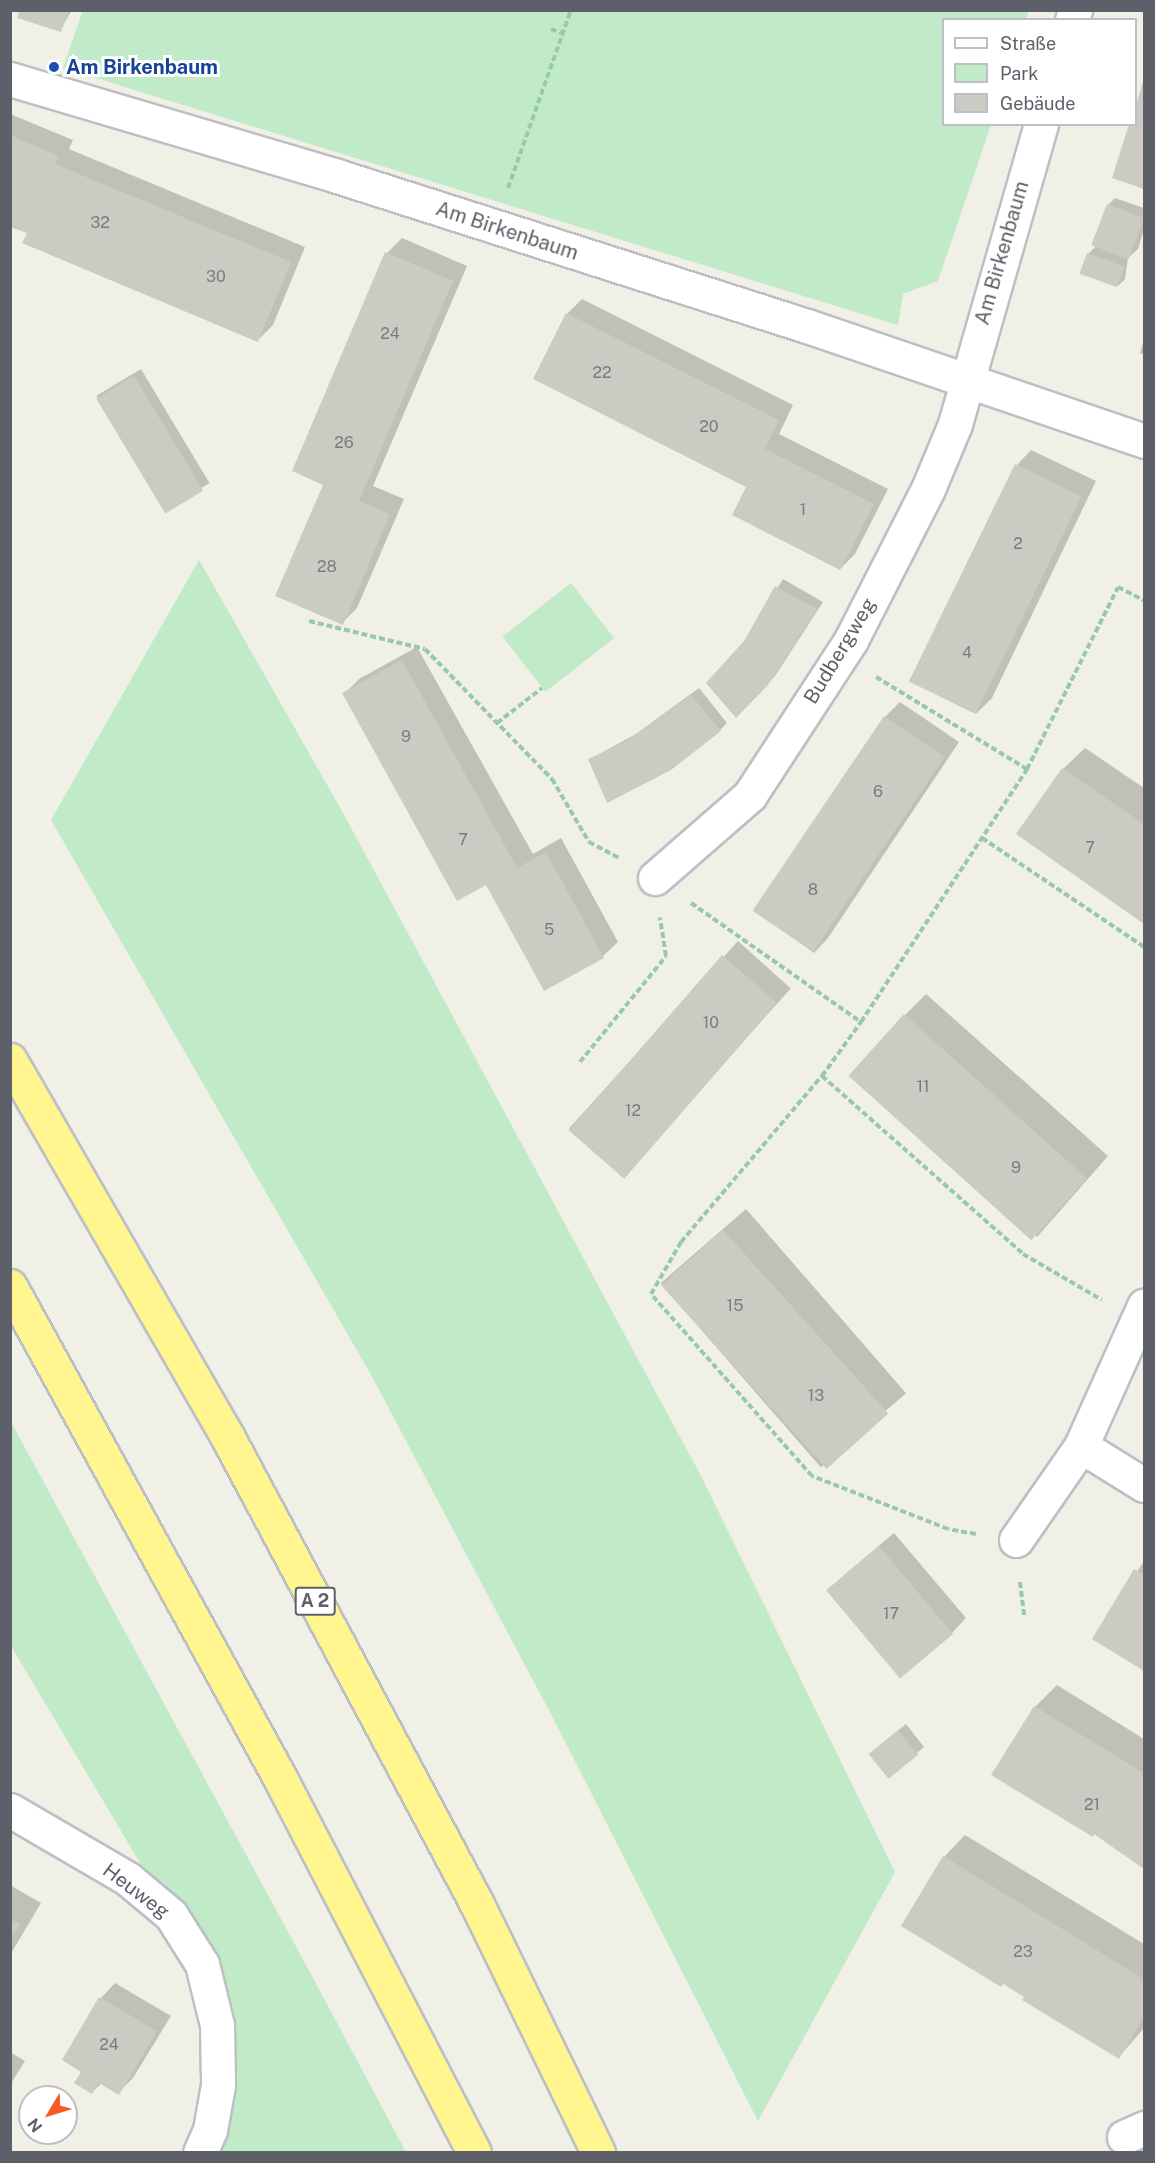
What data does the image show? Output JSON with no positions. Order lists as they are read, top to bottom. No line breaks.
{"streets":{"highway":["A 2"],"street":["Am Birkenbaum","Budbergweg","Heuweg"]},"crossings":[["Am Birkenbaum","Budbergweg"]],"places":["Am Birkenbaum"],"house_numbers":["32","30","24","22","20","26","1","2","28","4","9","6","7","7","8","5","10","11","12","9","15","13","17","21","23","24"],"legend":["Straße","Park","Gebäude"],"north":"bottom left"}
